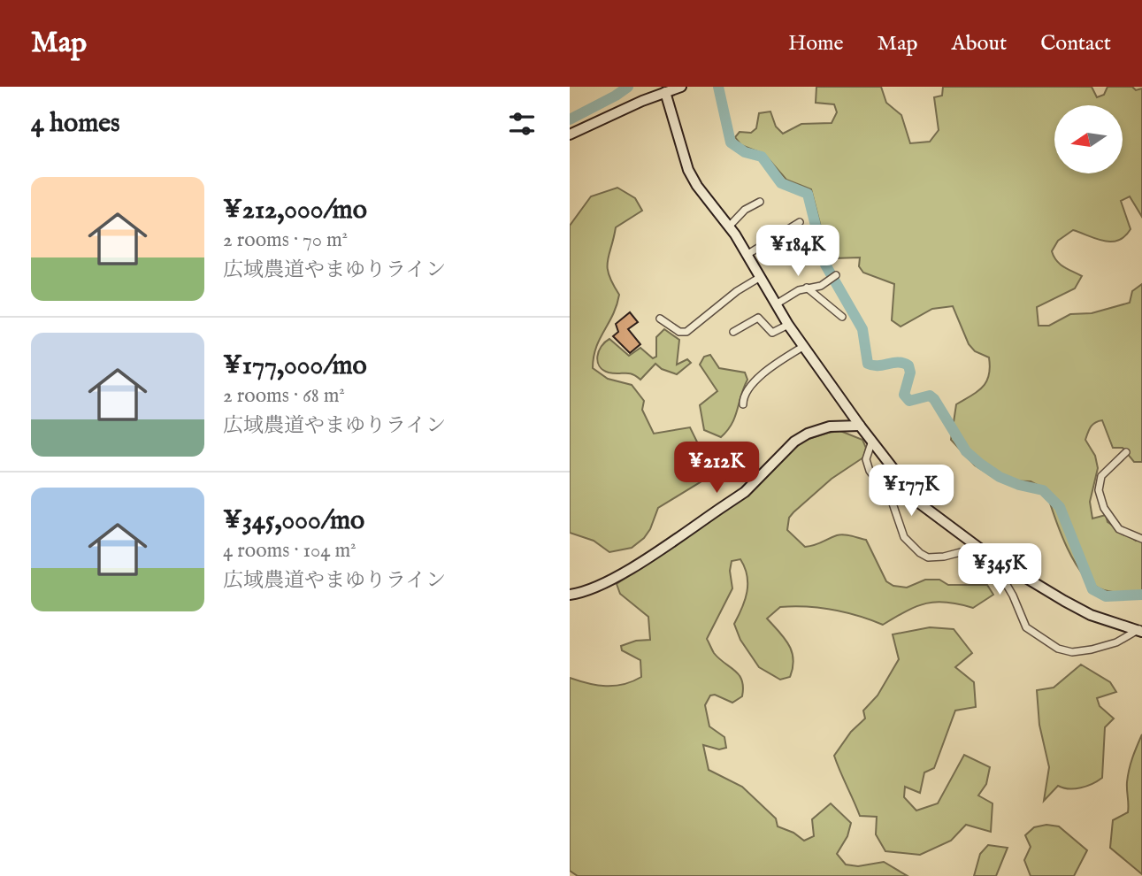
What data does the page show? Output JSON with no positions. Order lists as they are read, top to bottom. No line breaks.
{"north":"left","page":{"header":"Map","nav":["Home","Map","About","Contact"],"heading":"4 homes","list":[{"name":"¥212,000/mo","note":"2 rooms · 70 m² · 広域農道やまゆりライン"},{"name":"¥177,000/mo","note":"2 rooms · 68 m² · 広域農道やまゆりライン"},{"name":"¥345,000/mo","note":"4 rooms · 104 m² · 広域農道やまゆりライン"}],"price":["¥184K","¥212K","¥177K","¥345K"]}}
